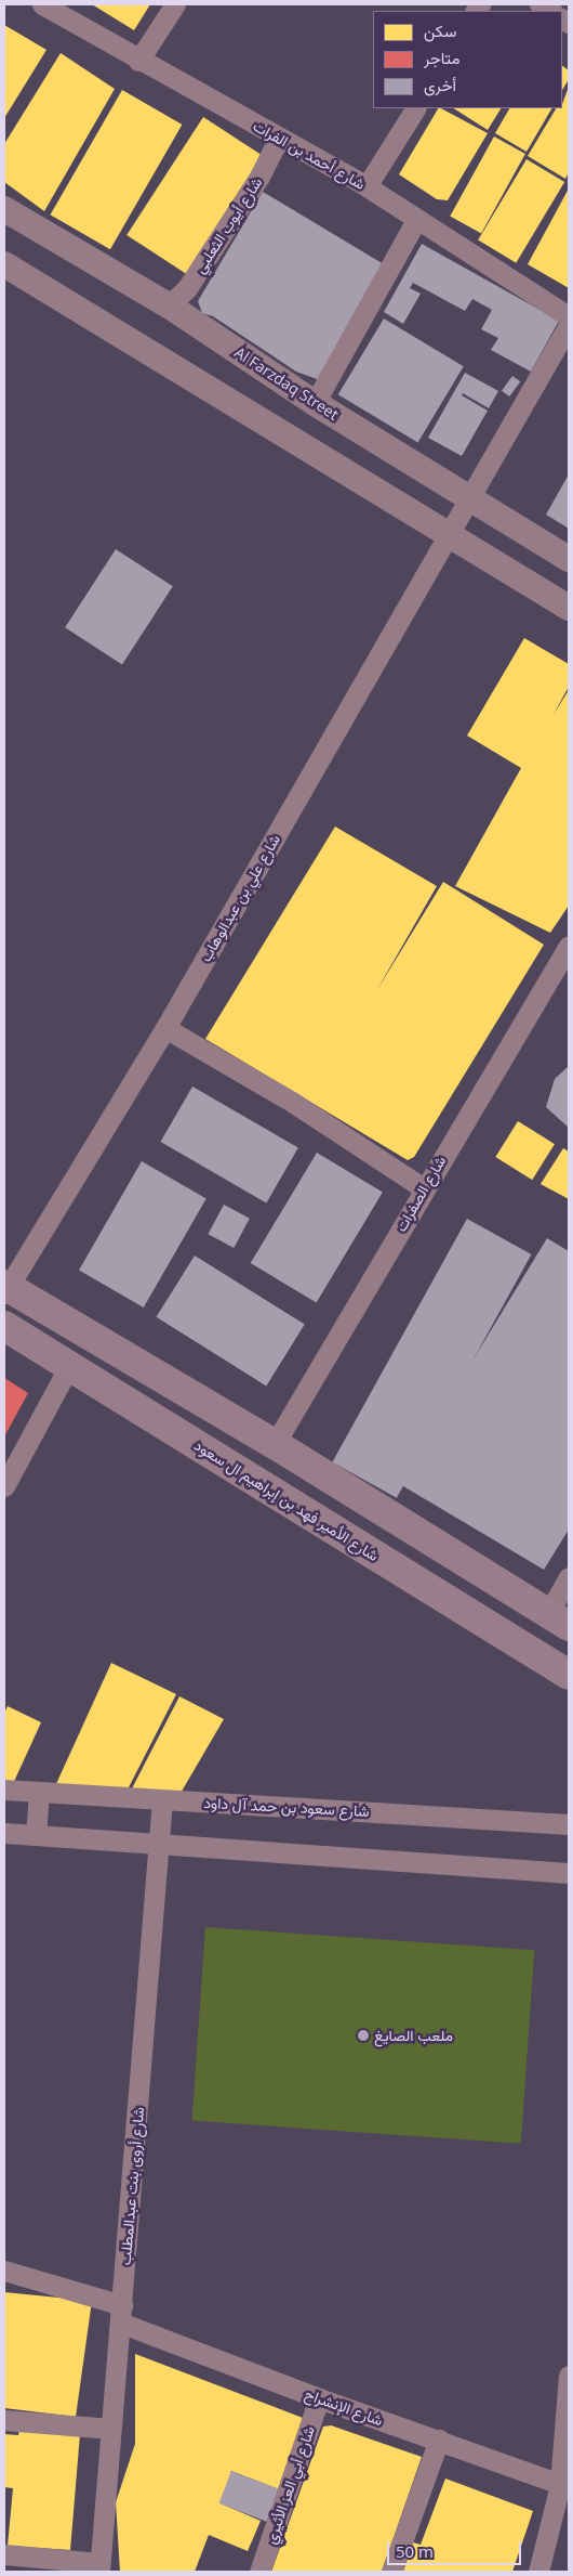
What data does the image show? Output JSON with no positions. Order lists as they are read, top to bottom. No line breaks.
{"streets":{"main road":["شارع الأمير فهد بن إبراهيم ال سعود"],"street":["شارع أحمد بن الفرات","شارع أيوب الثعلبي","Al Farzdaq Street","شارع علي بن عبدالوهاب","شارع الصفرات","شارع سعود بن حمد آل داود","شارع أروى بنت عبدالمطلب","شارع الإنشراح","شارع أبي العز الأثيري"]},"crossings":[["شارع أحمد بن الفرات","شارع أيوب الثعلبي"],["شارع أيوب الثعلبي","Al Farzdaq Street"],["Al Farzdaq Street","شارع علي بن عبدالوهاب"],["شارع سعود بن حمد آل داود","شارع أروى بنت عبدالمطلب"],["شارع أروى بنت عبدالمطلب","شارع الإنشراح"],["شارع الإنشراح","شارع أبي العز الأثيري"]],"places":["ملعب الصايغ"],"legend":["سكن","متاجر","أخرى"],"scale_bar":"50 m"}
